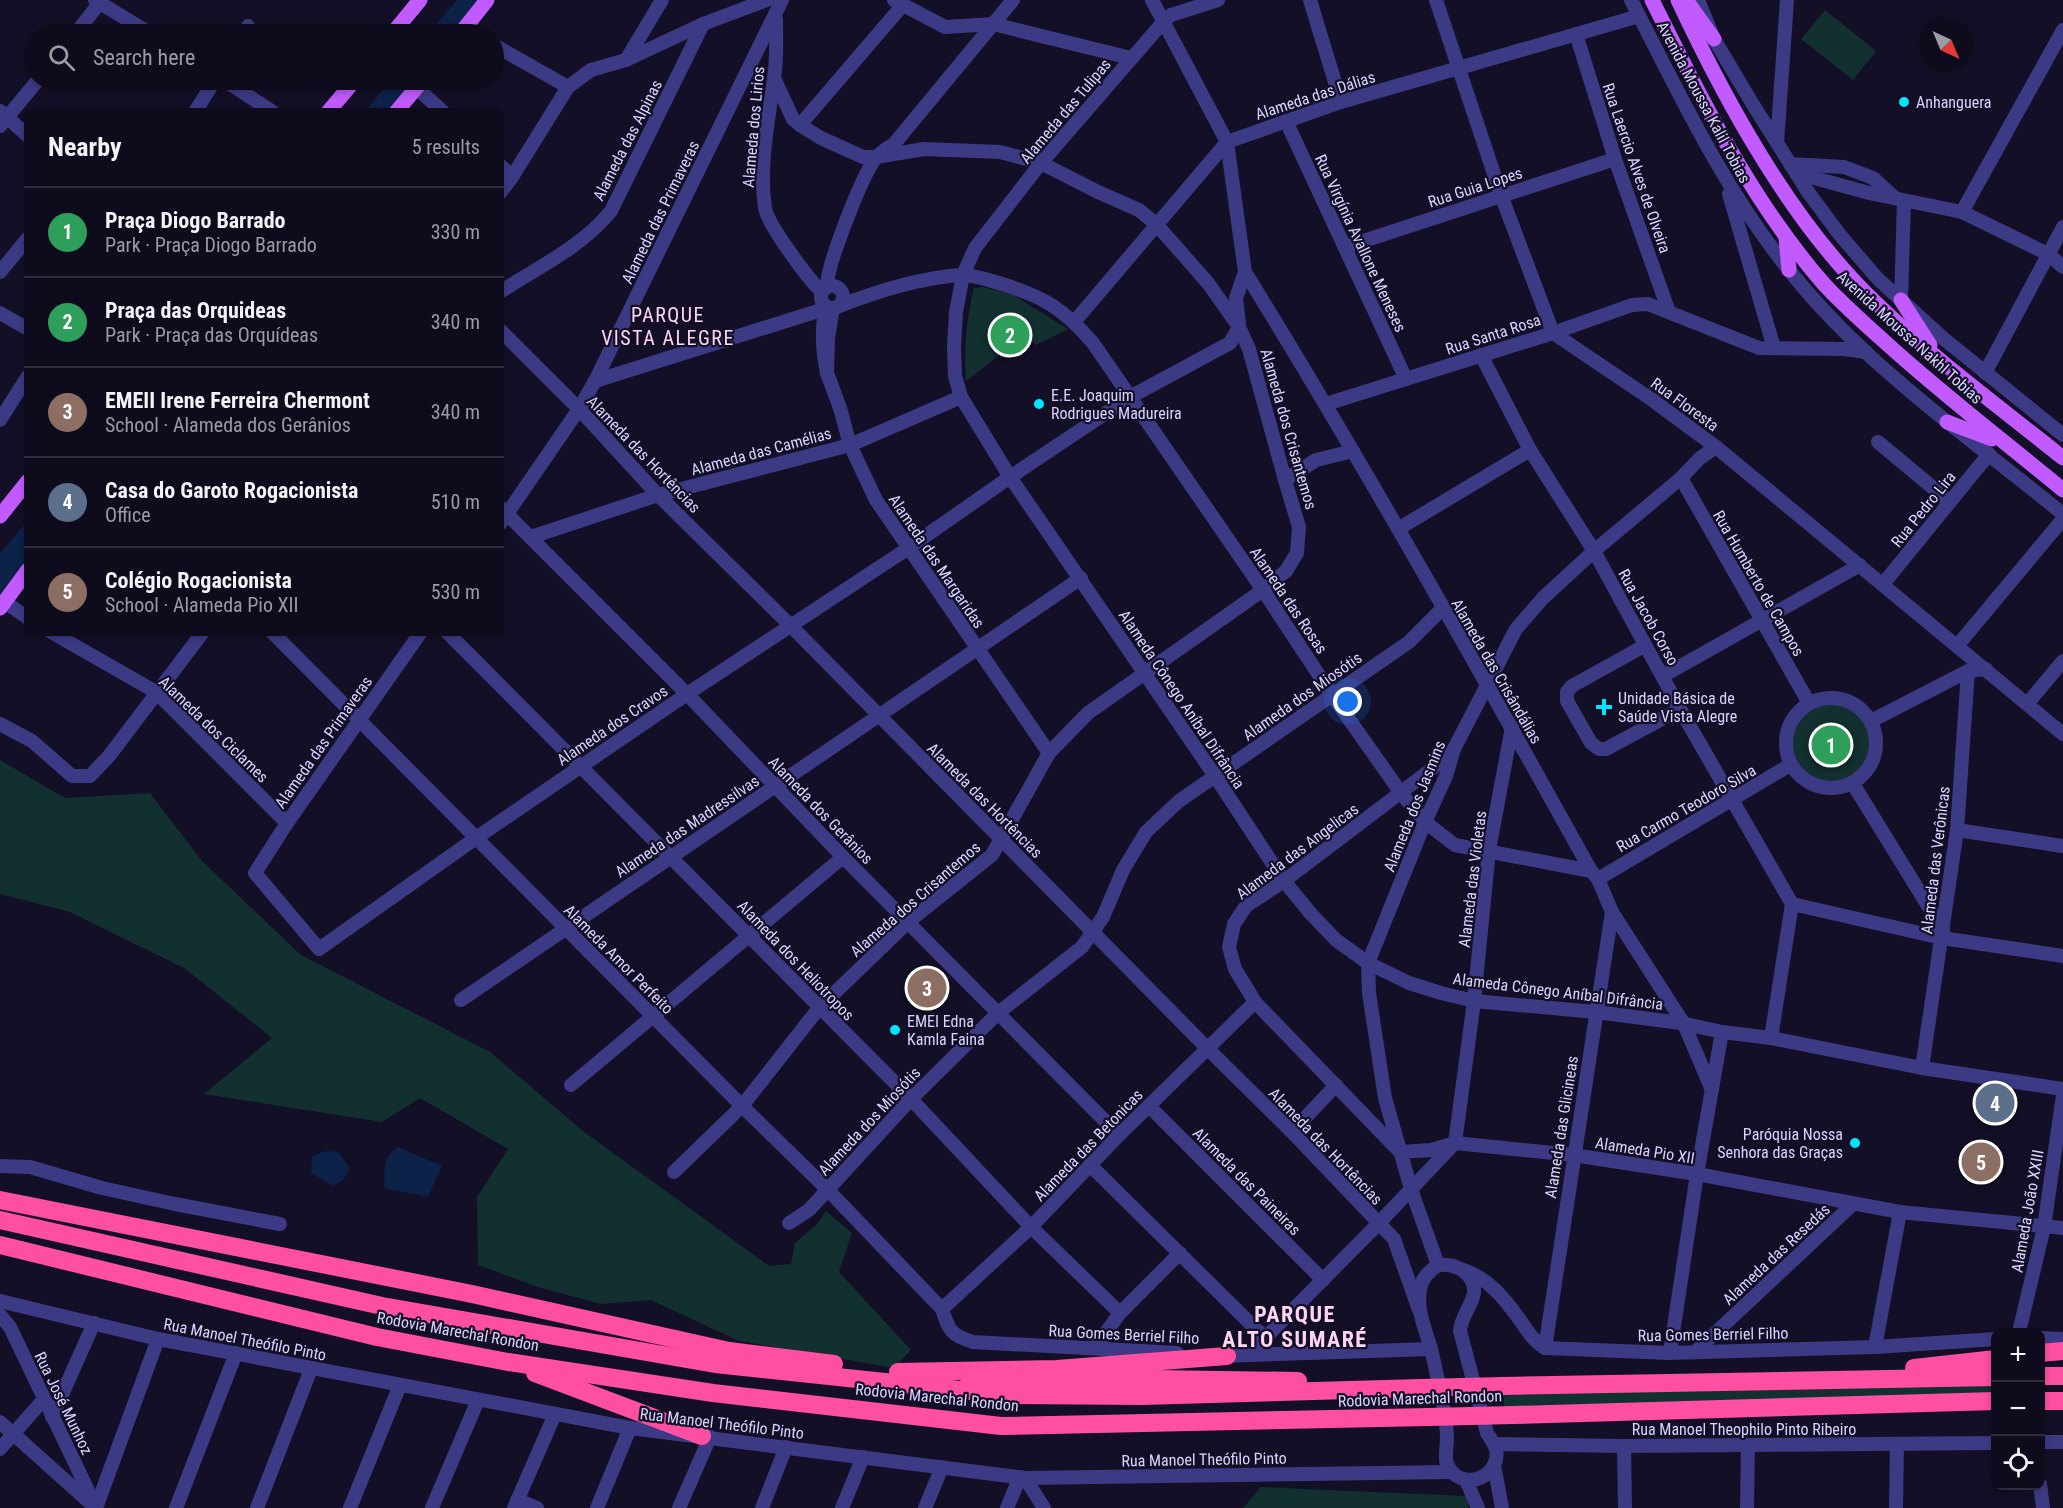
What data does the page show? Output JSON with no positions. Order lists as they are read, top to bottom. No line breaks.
{"streets":{"highway":["Rodovia Marechal Rondon"],"main road":["Avenida Moussa Nakhl Tobias"],"street":["Alameda das Dálias","Avenida Moussa Kalil Tobias","Alameda das Tulipas","Alameda dos Lirios","Alameda das Alpinas","Rua Laercio Alves de Olveira","Rua Guia Lopes","Alameda das Primaveras","Rua Virgínia Avallone Meneses","Rua Santa Rosa","Rua Floresta","Alameda dos Crisantemos","Alameda das Camélias","Alameda das Hortências","Rua Pedro Lira","Alameda das Margaridas","Rua Humberto de Campos","Alameda das Rosas","Rua Jacob Corso","Alameda das Crisândálias","Alameda dos Miosótis","Alameda Cônego Aníbal Difrância","Alameda dos Cravos","Alameda dos Ciclames","Alameda dos Jasmins","Rua Carmo Teodoro Silva","Alameda dos Gerânios","Alameda das Madressilvas","Alameda das Angelicas","Alameda das Verônicas","Alameda das Violetas","Alameda Amor Perfeito","Alameda dos Heliotropos","Alameda das Glicineas","Alameda das Betonicas","Alameda Pio XII","Alameda das Paineiras","Alameda João XXIII","Alameda das Resedás","Rua Gomes Berriel Filho","Rua Manoel Theófilo Pinto","Rua José Munhoz","Rua Manoel Theophilo Pinto Ribeiro"]},"crossings":[["Alameda das Dálias","Avenida Moussa Kalil Tobias"],["Alameda das Dálias","Rua Laercio Alves de Olveira"],["Alameda das Dálias","Rua Virgínia Avallone Meneses"],["Alameda das Dálias","Alameda das Rosas"],["Avenida Moussa Kalil Tobias","Rua Santa Rosa"],["Avenida Moussa Kalil Tobias","Rua Pedro Lira"],["Alameda das Tulipas","Alameda das Camélias"],["Alameda das Tulipas","Alameda das Rosas"],["Alameda das Tulipas","Alameda Cônego Aníbal Difrância"],["Alameda dos Lirios","Alameda das Primaveras"],["Alameda dos Lirios","Alameda das Margaridas"],["Rua Laercio Alves de Olveira","Rua Guia Lopes"],["Rua Laercio Alves de Olveira","Rua Santa Rosa"],["Rua Guia Lopes","Rua Virgínia Avallone Meneses"],["Alameda das Primaveras","Alameda das Hortências"],["Alameda das Primaveras","Alameda dos Cravos"],["Alameda das Primaveras","Alameda dos Ciclames"],["Alameda das Primaveras","Alameda Amor Perfeito"],["Rua Virgínia Avallone Meneses","Rua Santa Rosa"],["Rua Santa Rosa","Rua Floresta"],["Rua Santa Rosa","Rua Jacob Corso"],["Rua Santa Rosa","Alameda das Crisândálias"],["Rua Floresta","Rua Pedro Lira"],["Rua Floresta","Alameda dos Jasmins"],["Alameda dos Crisantemos","Alameda das Hortências"],["Alameda dos Crisantemos","Alameda das Margaridas"],["Alameda dos Crisantemos","Alameda das Rosas"],["Alameda dos Crisantemos","Alameda Cônego Aníbal Difrância"],["Alameda dos Crisantemos","Alameda dos Gerânios"],["Alameda dos Crisantemos","Alameda Amor Perfeito"],["Alameda dos Crisantemos","Alameda dos Heliotropos"],["Alameda das Camélias","Alameda das Hortências"],["Alameda das Camélias","Alameda das Margaridas"],["Alameda das Camélias","Alameda Cônego Aníbal Difrância"],["Alameda das Camélias","Alameda dos Gerânios"],["Alameda das Hortências","Alameda dos Miosótis"],["Alameda das Hortências","Alameda dos Cravos"],["Alameda das Hortências","Alameda das Madressilvas"],["Alameda das Hortências","Alameda das Betonicas"],["Alameda das Margaridas","Alameda dos Cravos"],["Alameda das Margaridas","Alameda das Madressilvas"],["Rua Humberto de Campos","Alameda dos Jasmins"],["Rua Humberto de Campos","Rua Carmo Teodoro Silva"],["Alameda das Rosas","Alameda das Crisândálias"],["Alameda das Rosas","Alameda dos Miosótis"],["Alameda das Rosas","Alameda dos Cravos"],["Alameda das Rosas","Alameda dos Jasmins"],["Alameda das Rosas","Rua Carmo Teodoro Silva"],["Alameda das Rosas","Alameda das Angelicas"],["Alameda das Rosas","Alameda das Violetas"],["Rua Jacob Corso","Alameda dos Jasmins"],["Rua Jacob Corso","Rua Carmo Teodoro Silva"],["Alameda das Crisândálias","Alameda dos Miosótis"],["Alameda das Crisândálias","Alameda Cônego Aníbal Difrância"],["Alameda das Crisândálias","Alameda dos Jasmins"],["Alameda das Crisândálias","Rua Carmo Teodoro Silva"],["Alameda das Crisândálias","Alameda das Violetas"],["Alameda das Crisândálias","Alameda das Glicineas"],["Alameda dos Miosótis","Alameda Cônego Aníbal Difrância"],["Alameda dos Miosótis","Alameda dos Gerânios"],["Alameda dos Miosótis","Alameda Amor Perfeito"],["Alameda dos Miosótis","Alameda dos Heliotropos"],["Alameda Cônego Aníbal Difrância","Alameda dos Cravos"],["Alameda Cônego Aníbal Difrância","Alameda dos Jasmins"],["Alameda Cônego Aníbal Difrância","Alameda das Madressilvas"],["Alameda Cônego Aníbal Difrância","Alameda das Angelicas"],["Alameda Cônego Aníbal Difrância","Alameda das Verônicas"],["Alameda Cônego Aníbal Difrância","Alameda das Violetas"],["Alameda Cônego Aníbal Difrância","Alameda das Glicineas"],["Alameda dos Cravos","Alameda dos Gerânios"],["Alameda dos Cravos","Alameda Amor Perfeito"],["Alameda dos Cravos","Alameda dos Heliotropos"],["Alameda dos Jasmins","Alameda das Angelicas"],["Alameda dos Jasmins","Alameda Pio XII"],["Alameda dos Gerânios","Alameda das Madressilvas"],["Alameda dos Gerânios","Alameda das Betonicas"],["Alameda das Madressilvas","Alameda Amor Perfeito"],["Alameda das Madressilvas","Alameda dos Heliotropos"],["Alameda das Angelicas","Alameda das Betonicas"],["Alameda das Angelicas","Alameda Pio XII"],["Alameda das Violetas","Alameda Pio XII"],["Alameda Amor Perfeito","Alameda das Betonicas"],["Alameda Amor Perfeito","Rua Gomes Berriel Filho"],["Alameda dos Heliotropos","Alameda das Betonicas"],["Alameda das Glicineas","Alameda Pio XII"],["Alameda das Glicineas","Rua Gomes Berriel Filho"],["Alameda das Betonicas","Alameda das Paineiras"],["Alameda das Betonicas","Rua Gomes Berriel Filho"],["Alameda Pio XII","Alameda João XXIII"],["Alameda Pio XII","Alameda das Resedás"],["Alameda das Resedás","Rua Gomes Berriel Filho"]],"districts":["PARQUE VISTA ALEGRE","PARQUE ALTO SUMARÉ"],"places":{"other":["Anhanguera","E.E. Joaquim Rodrigues Madureira","EMEI Edna Kamla Faina","Paróquia Nossa Senhora das Graças"],"health":["Unidade Básica de Saúde Vista Alegre"]},"north":"bottom right","page":{"search":"Search here","heading":["Nearby","5 results"],"list":[{"mark":"1","name":"Praça Diogo Barrado","note":"Park · Praça Diogo Barrado","value":"330 m"},{"mark":"2","name":"Praça das Orquideas","note":"Park · Praça das Orquídeas","value":"340 m"},{"mark":"3","name":"EMEII Irene Ferreira Chermont","note":"School · Alameda dos Gerânios","value":"340 m"},{"mark":"4","name":"Casa do Garoto Rogacionista","note":"Office","value":"510 m"},{"mark":"5","name":"Colégio Rogacionista","note":"School · Alameda Pio XII","value":"530 m"}],"pins":["2","1","3","4","5"],"map_buttons":["+","−"]}}
